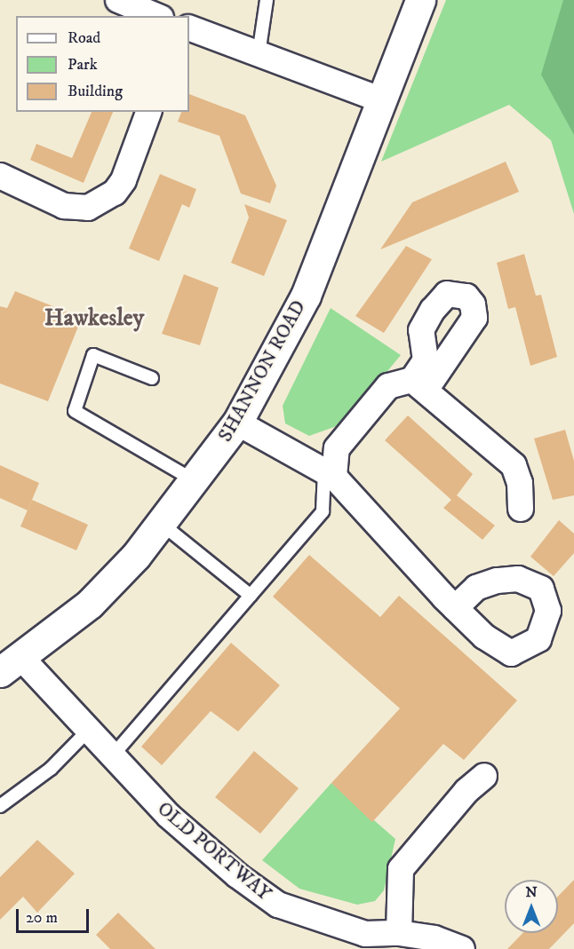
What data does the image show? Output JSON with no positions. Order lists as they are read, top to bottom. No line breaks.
{"streets":{"street":["SHANNON ROAD","OLD PORTWAY"]},"crossings":[["SHANNON ROAD","OLD PORTWAY"]],"districts":["Hawkesley"],"legend":["Road","Park","Building"],"scale_bar":"20 m","north":"top"}
